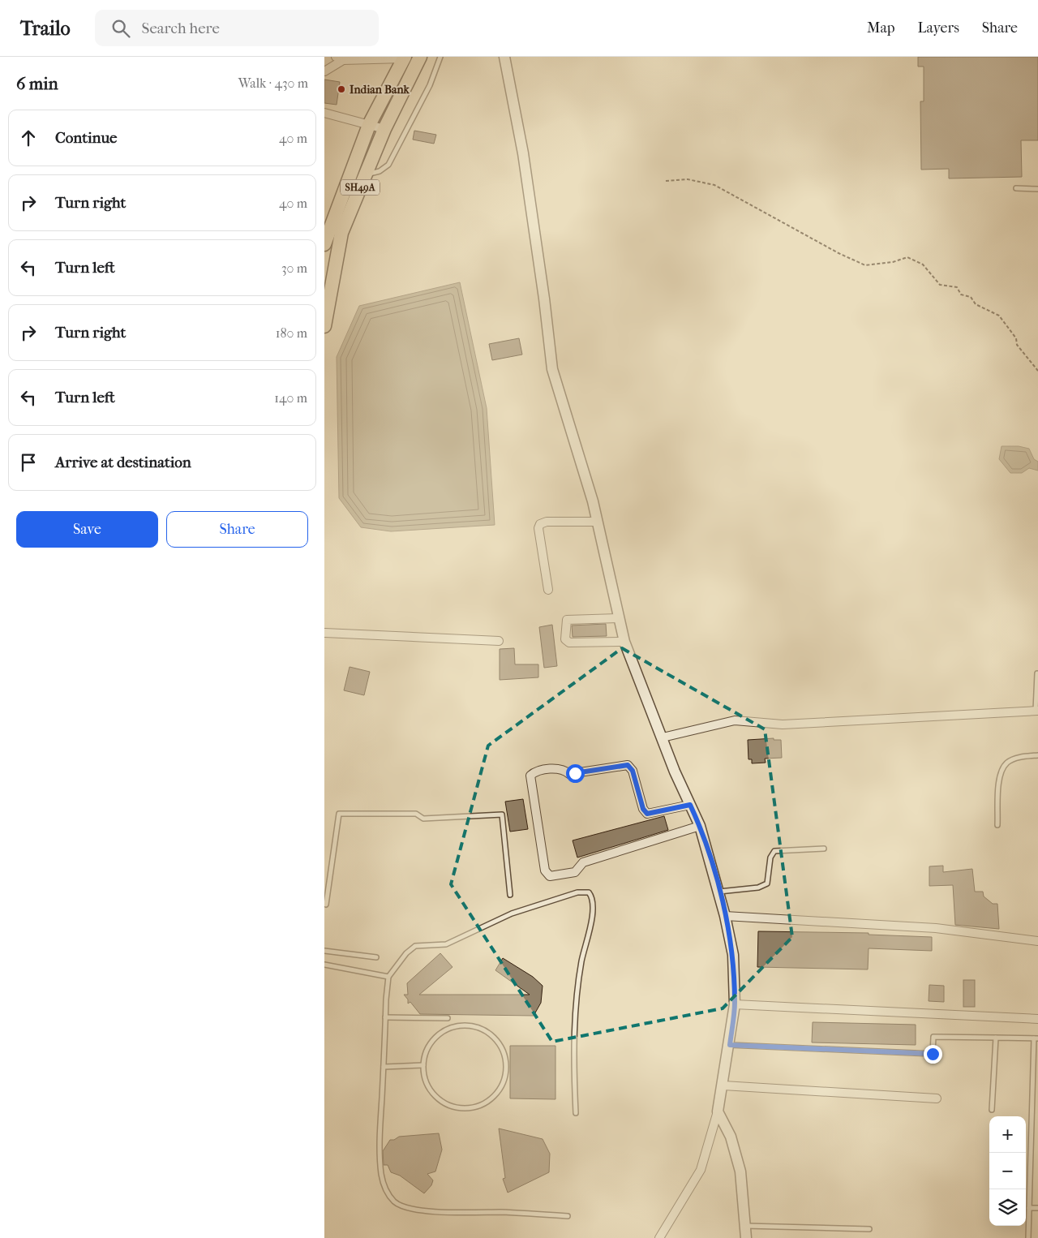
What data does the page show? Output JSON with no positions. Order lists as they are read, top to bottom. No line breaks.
{"streets":{"main road":["SH49A"]},"places":["Indian Bank"],"page":{"header":"Trailo","search":"Search here","nav":["Map","Layers","Share"],"heading":["6 min","Walk · 430 m"],"list":[["Continue","40 m"],["Turn right","40 m"],["Turn left","30 m"],["Turn right","180 m"],["Turn left","140 m"],"Arrive at destination"],"buttons":["Save","Share"],"map_buttons":["+","−"]}}
